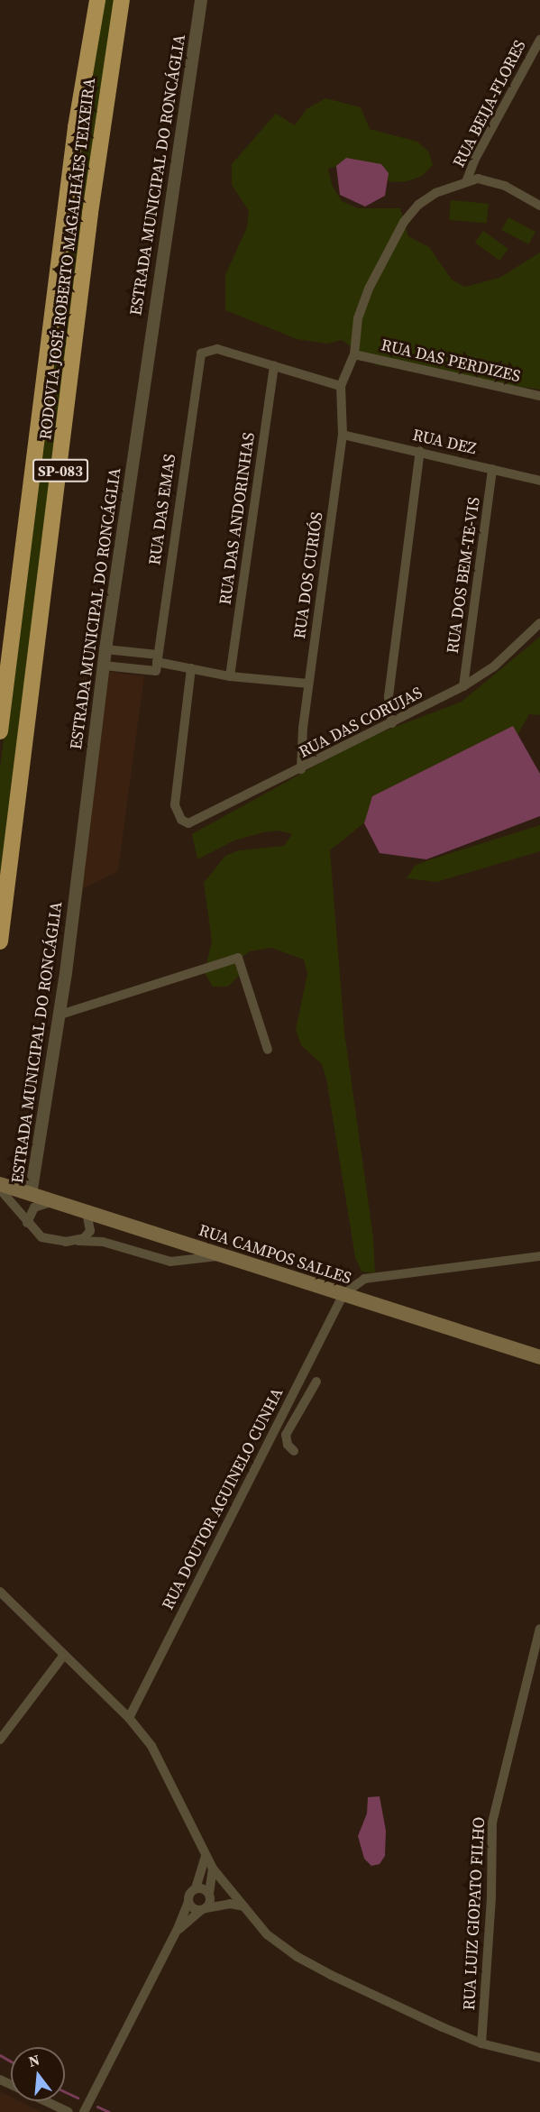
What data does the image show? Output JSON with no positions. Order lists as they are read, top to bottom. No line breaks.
{"streets":{"highway":["RODOVIA JOSÉ ROBERTO MAGALHÃES TEIXEIRA","SP-083"],"main road":["RUA CAMPOS SALLES"],"street":["RUA BEIJA-FLORES","ESTRADA MUNICIPAL DO RONCÁGLIA","RUA DAS PERDIZES","RUA DEZ","RUA DAS EMAS","RUA DAS ANDORINHAS","RUA DOS CURIÓS","RUA DOS BEM-TE-VIS","RUA DAS CORUJAS","RUA DOUTOR AGUINELO CUNHA","RUA LUIZ GIOPATO FILHO"]},"crossings":[["ESTRADA MUNICIPAL DO RONCÁGLIA","RUA CAMPOS SALLES"],["RUA DEZ","RUA DOS CURIÓS"],["RUA DEZ","RUA DOS BEM-TE-VIS"],["RUA DAS EMAS","RUA DAS ANDORINHAS"],["RUA DOS CURIÓS","RUA DAS CORUJAS"],["RUA DOS BEM-TE-VIS","RUA DAS CORUJAS"],["RUA CAMPOS SALLES","RUA DOUTOR AGUINELO CUNHA"]],"north":"top"}
